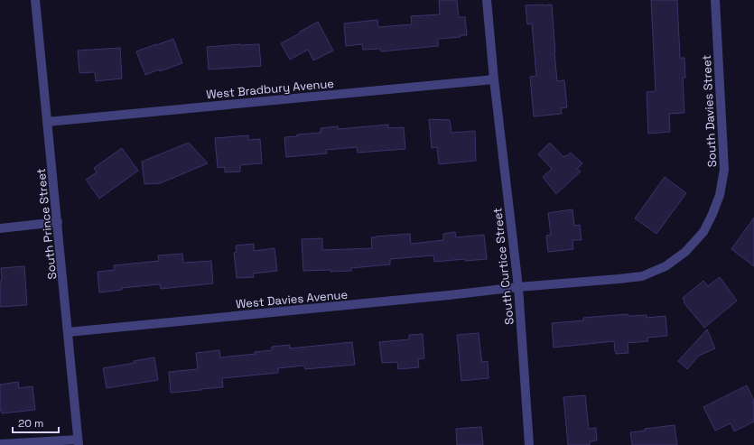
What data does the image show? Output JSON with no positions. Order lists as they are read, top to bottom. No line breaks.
{"streets":{"street":["West Bradbury Avenue","South Davies Street","South Prince Street","South Curtice Street","West Davies Avenue"]},"crossings":[["West Bradbury Avenue","South Prince Street"],["West Bradbury Avenue","South Curtice Street"],["South Davies Street","South Curtice Street"],["South Davies Street","West Davies Avenue"],["South Prince Street","West Davies Avenue"],["South Curtice Street","West Davies Avenue"]],"scale_bar":"20 m"}
